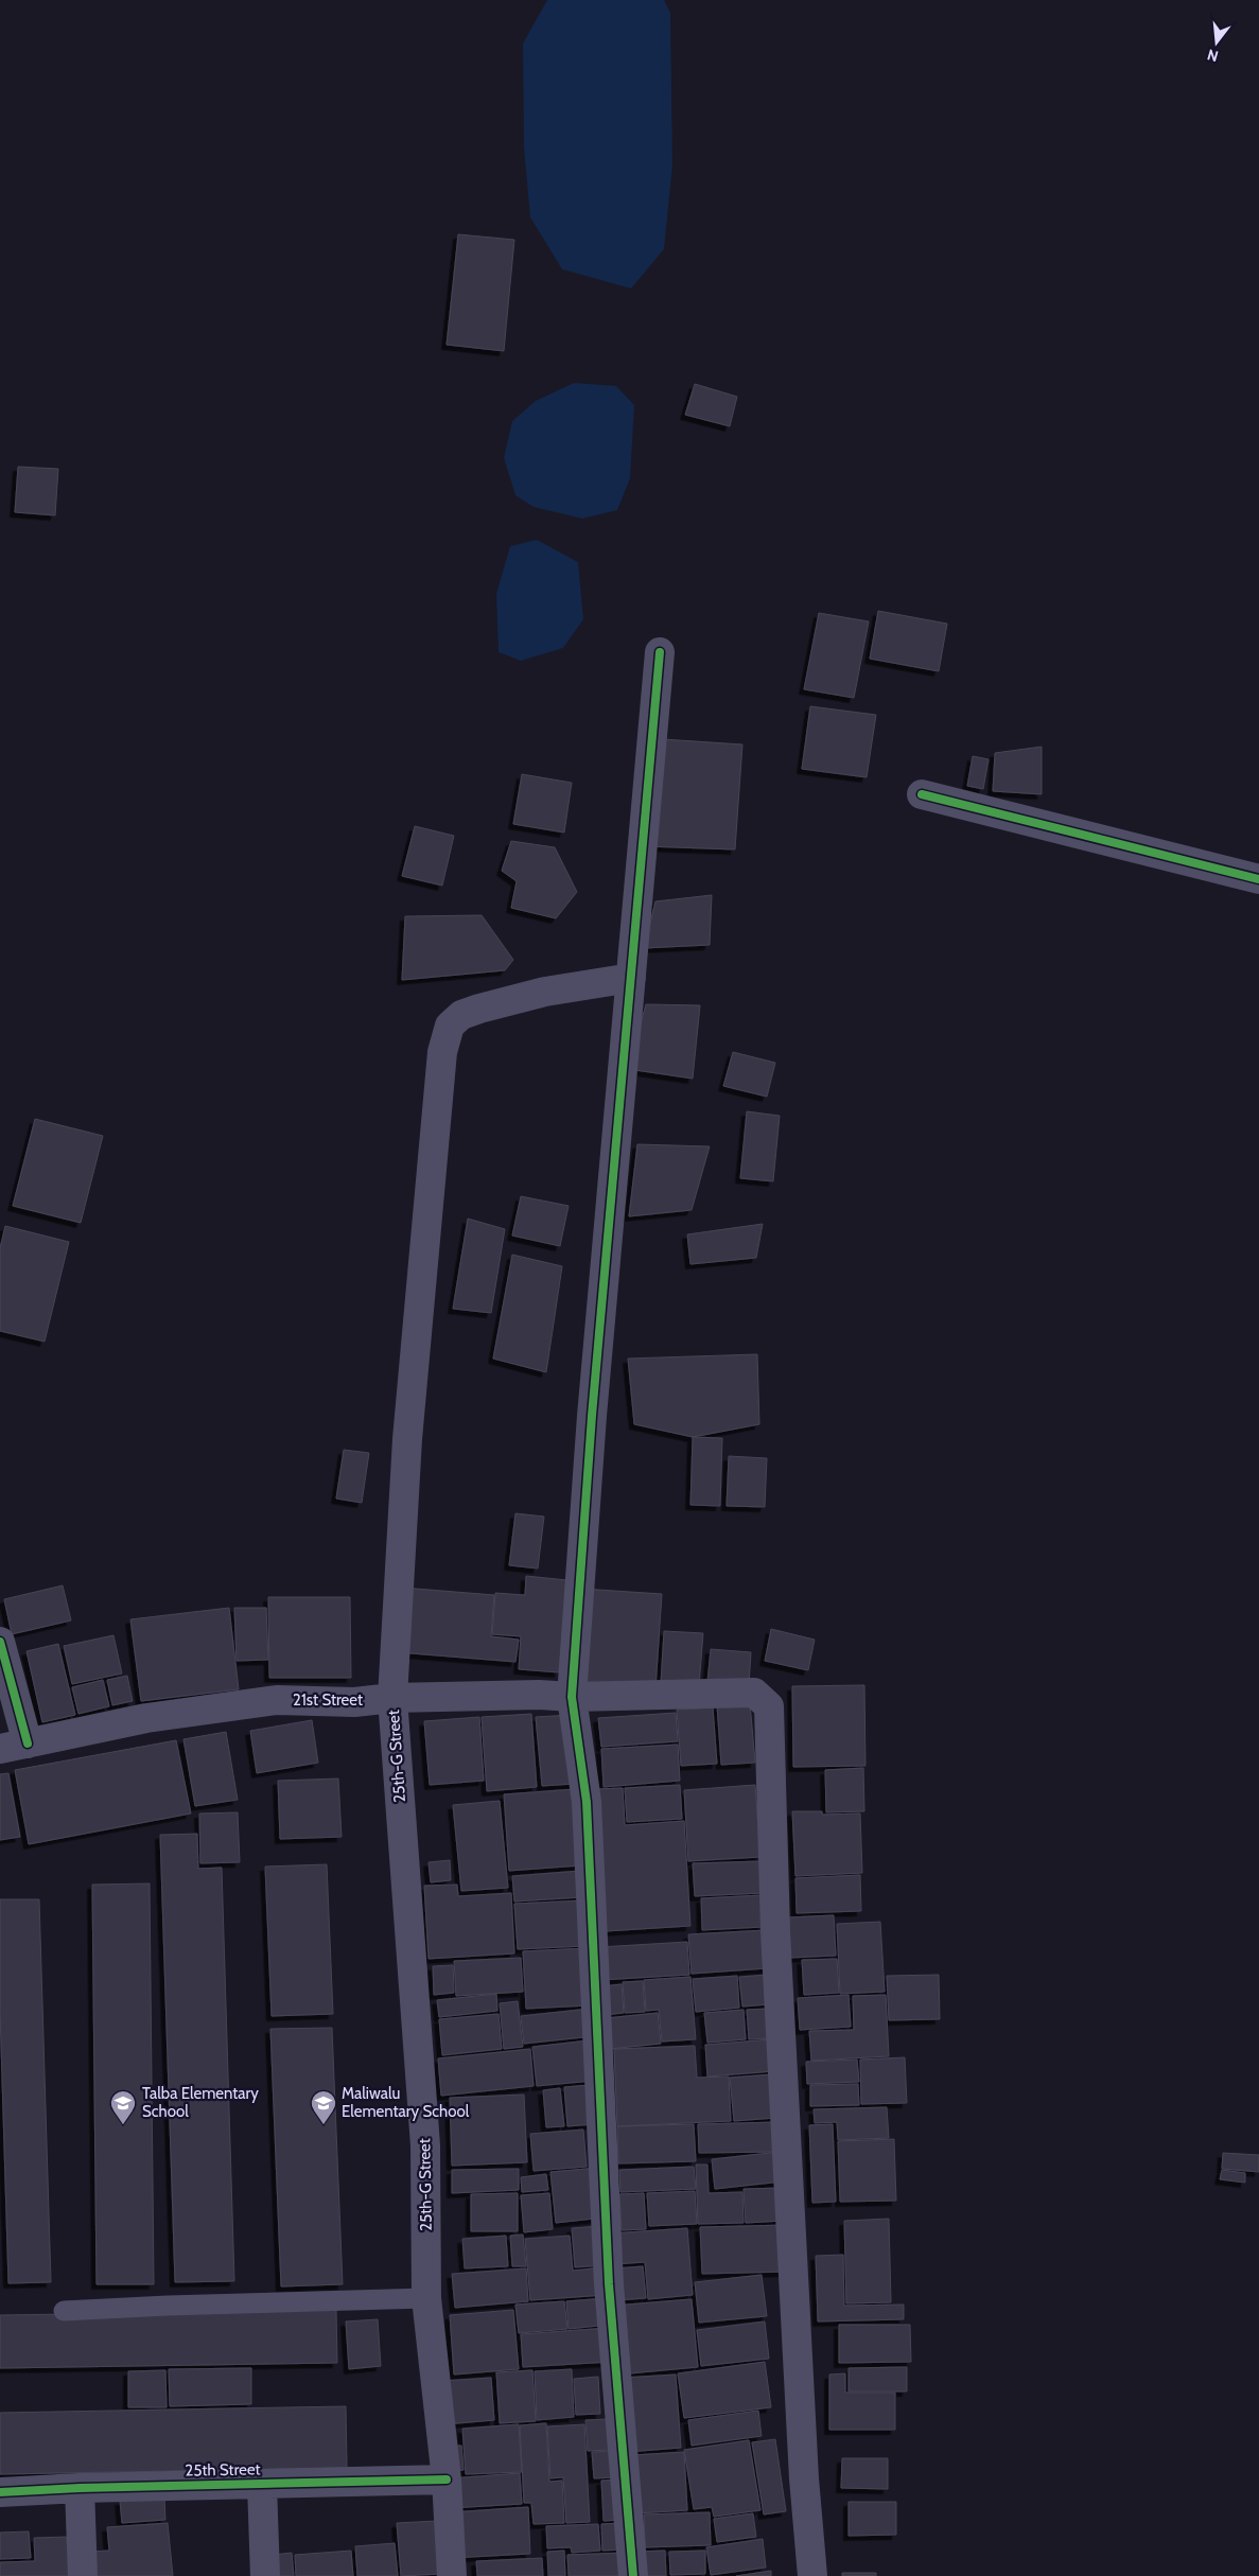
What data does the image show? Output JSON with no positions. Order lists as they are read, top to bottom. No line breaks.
{"streets":{"street":["21st Street","25th-G Street","25th Street"]},"crossings":[["21st Street","25th-G Street"],["25th-G Street","25th Street"]],"places":{"school or university":["Talba Elementary School","Maliwalu Elementary School"]},"north":"bottom"}
